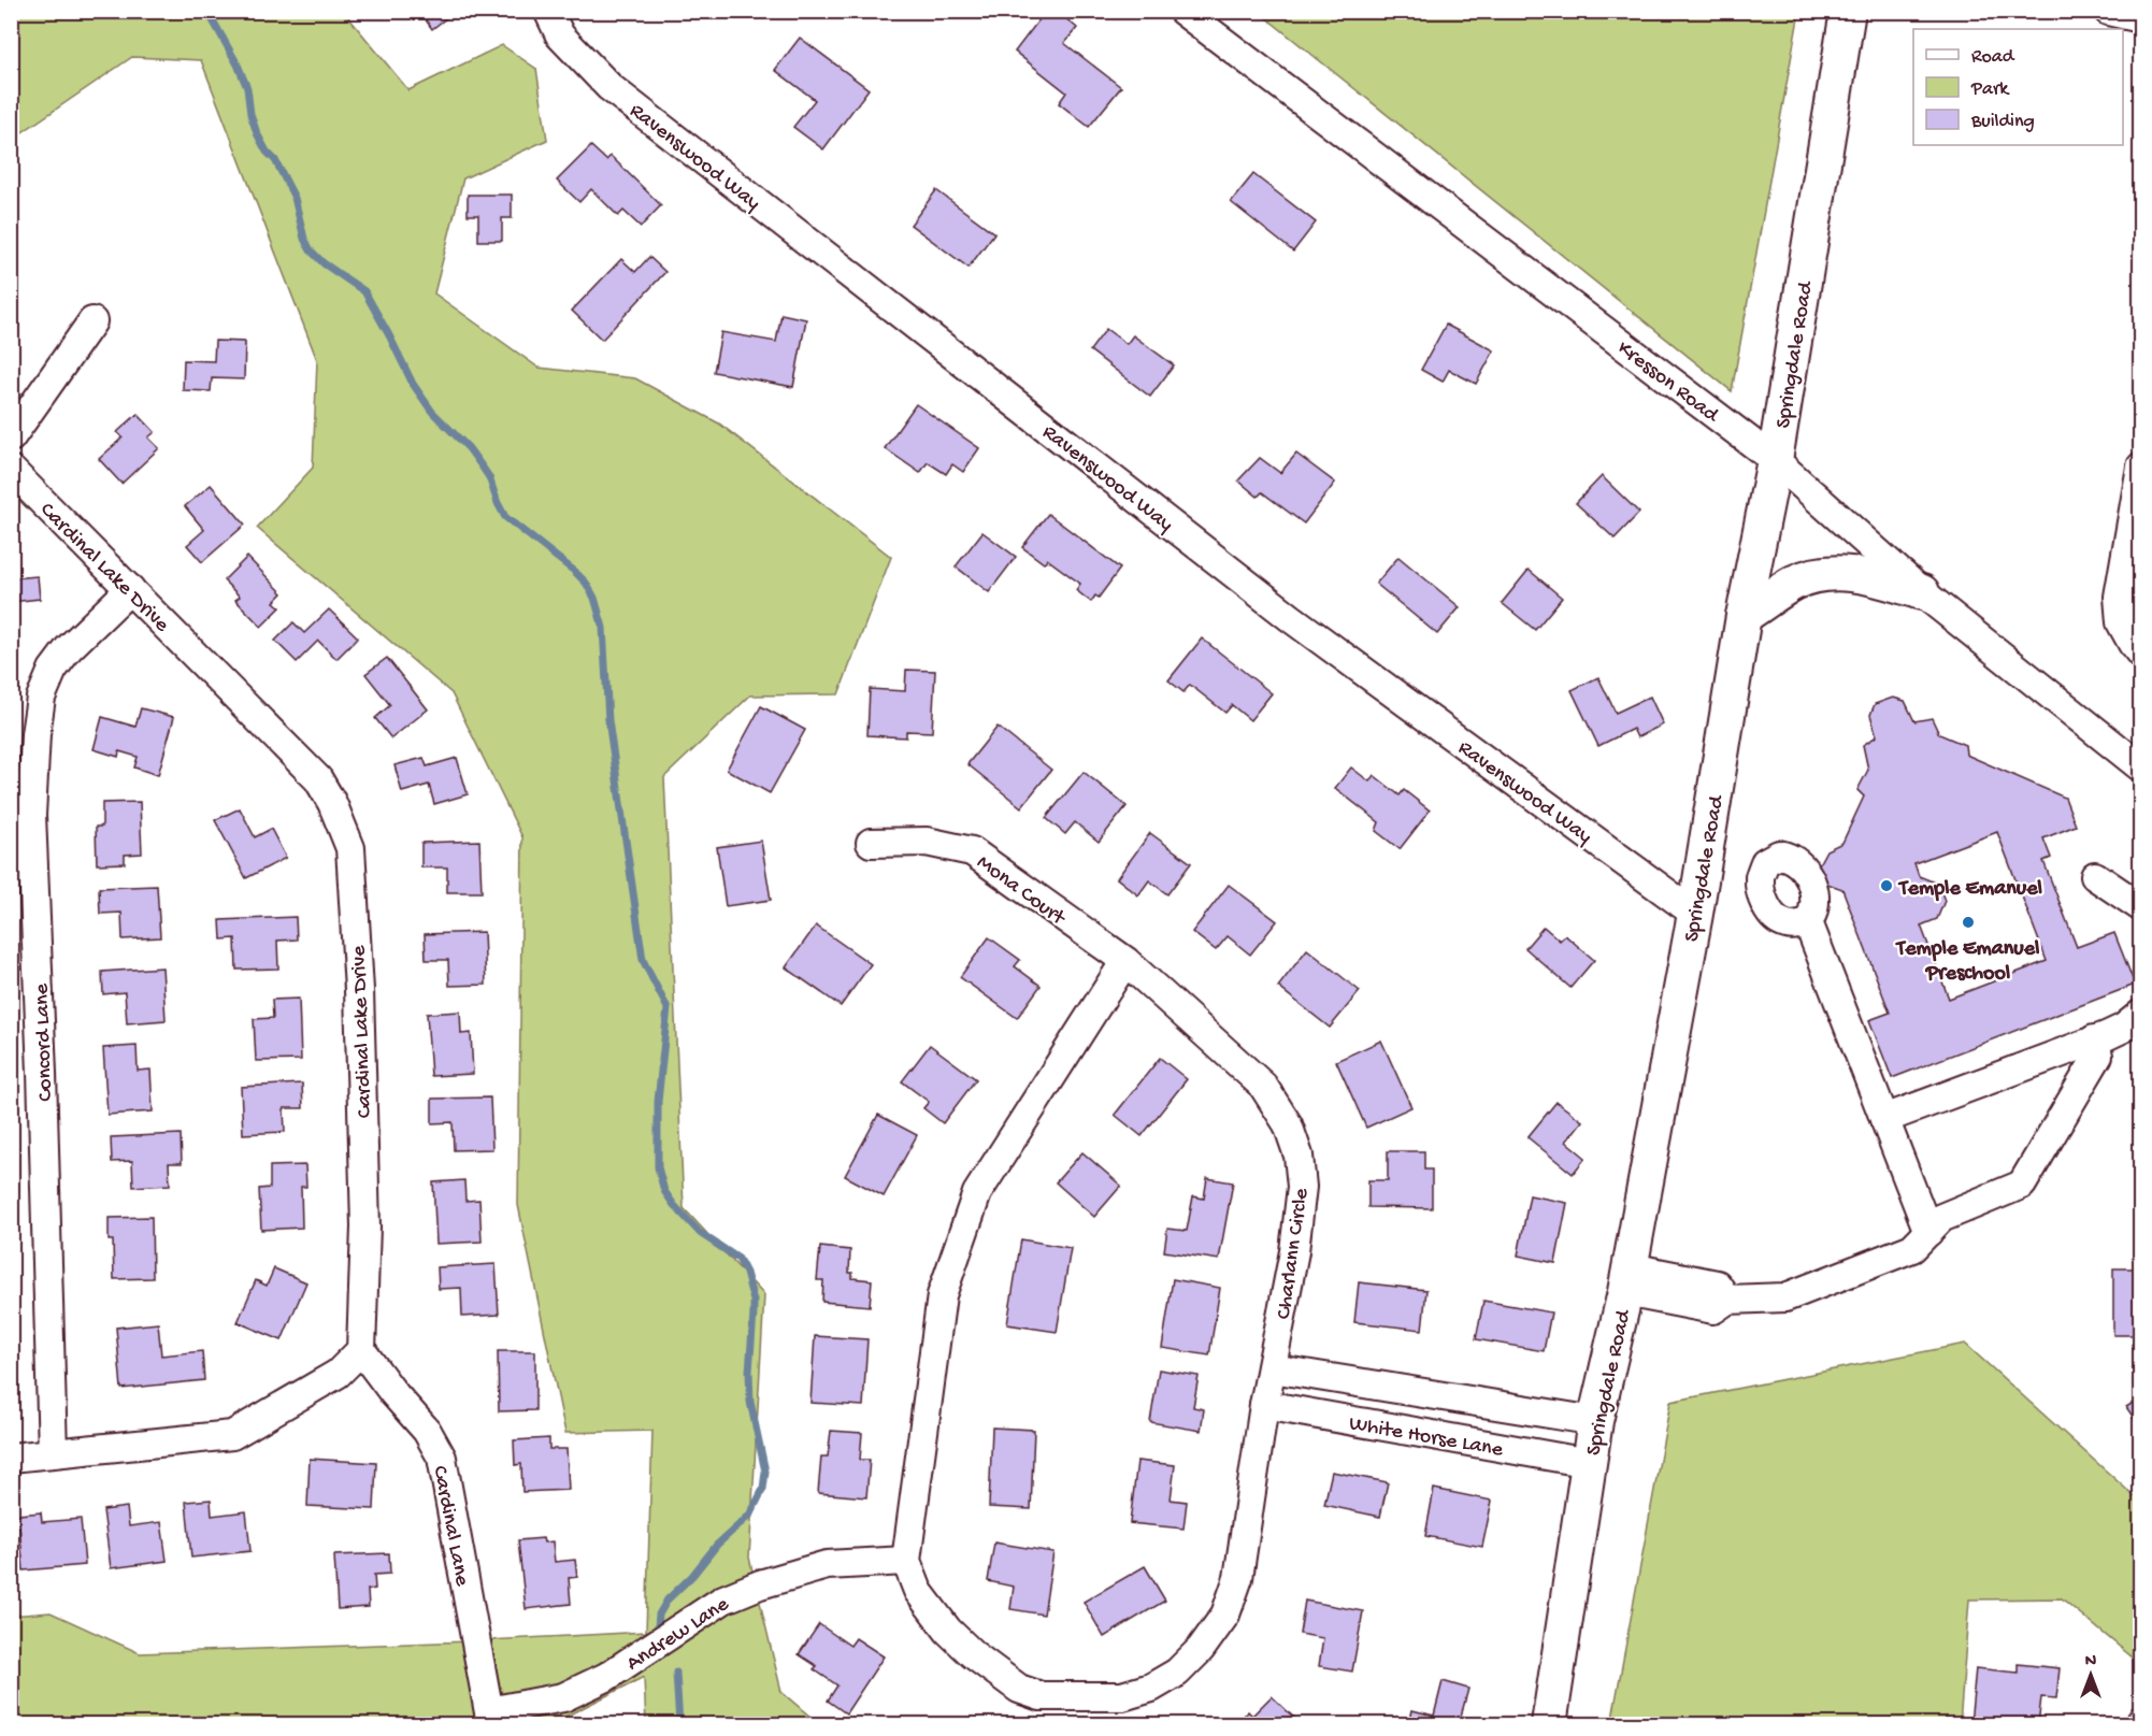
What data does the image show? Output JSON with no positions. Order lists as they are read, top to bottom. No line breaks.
{"streets":{"main road":["Springdale Road"],"street":["Ravenswood Way","Kresson Road","Cardinal Lake Drive","Mona Court","Concord Lane","Charlann Circle","White Horse Lane","Cardinal Lane","Andrew Lane"]},"crossings":[["Ravenswood Way","Springdale Road"],["Springdale Road","Kresson Road"],["Springdale Road","White Horse Lane"],["Cardinal Lake Drive","Concord Lane"],["Cardinal Lake Drive","Cardinal Lane"],["Mona Court","Charlann Circle"],["Charlann Circle","White Horse Lane"],["Charlann Circle","Andrew Lane"],["Cardinal Lane","Andrew Lane"]],"places":["Temple Emanuel","Temple Emanuel Preschool"],"legend":["Road","Park","Building"],"north":"top"}
